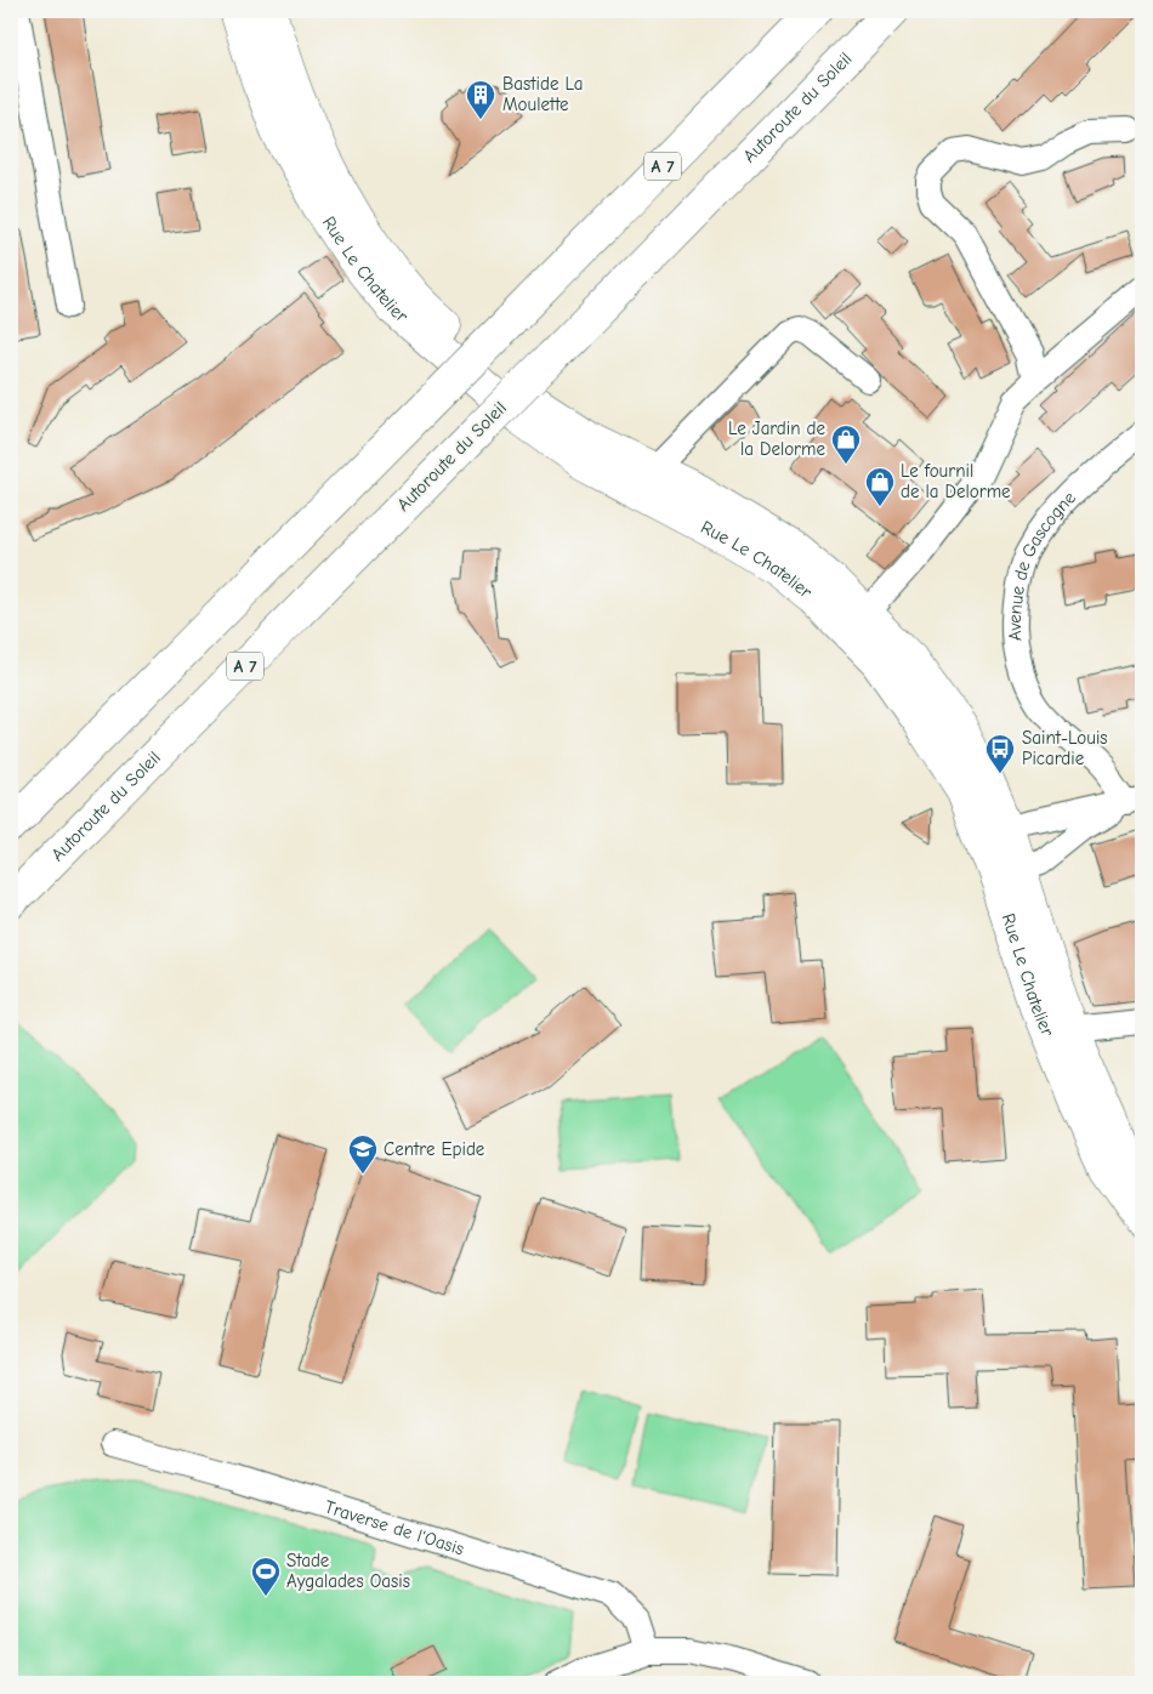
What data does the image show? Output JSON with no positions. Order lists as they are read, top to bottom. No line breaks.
{"streets":{"main road":["Autoroute du Soleil","A 7","Rue Le Chatelier"],"street":["Avenue de Gascogne","Traverse de l'Oasis"]},"places":{"building":["Bastide La Moulette"],"shop":["Le Jardin de la Delorme","Le fournil de la Delorme"],"bus stop":["Saint-Louis Picardie"],"school or university":["Centre Epide"],"sports":["Stade Aygalades Oasis"]}}
